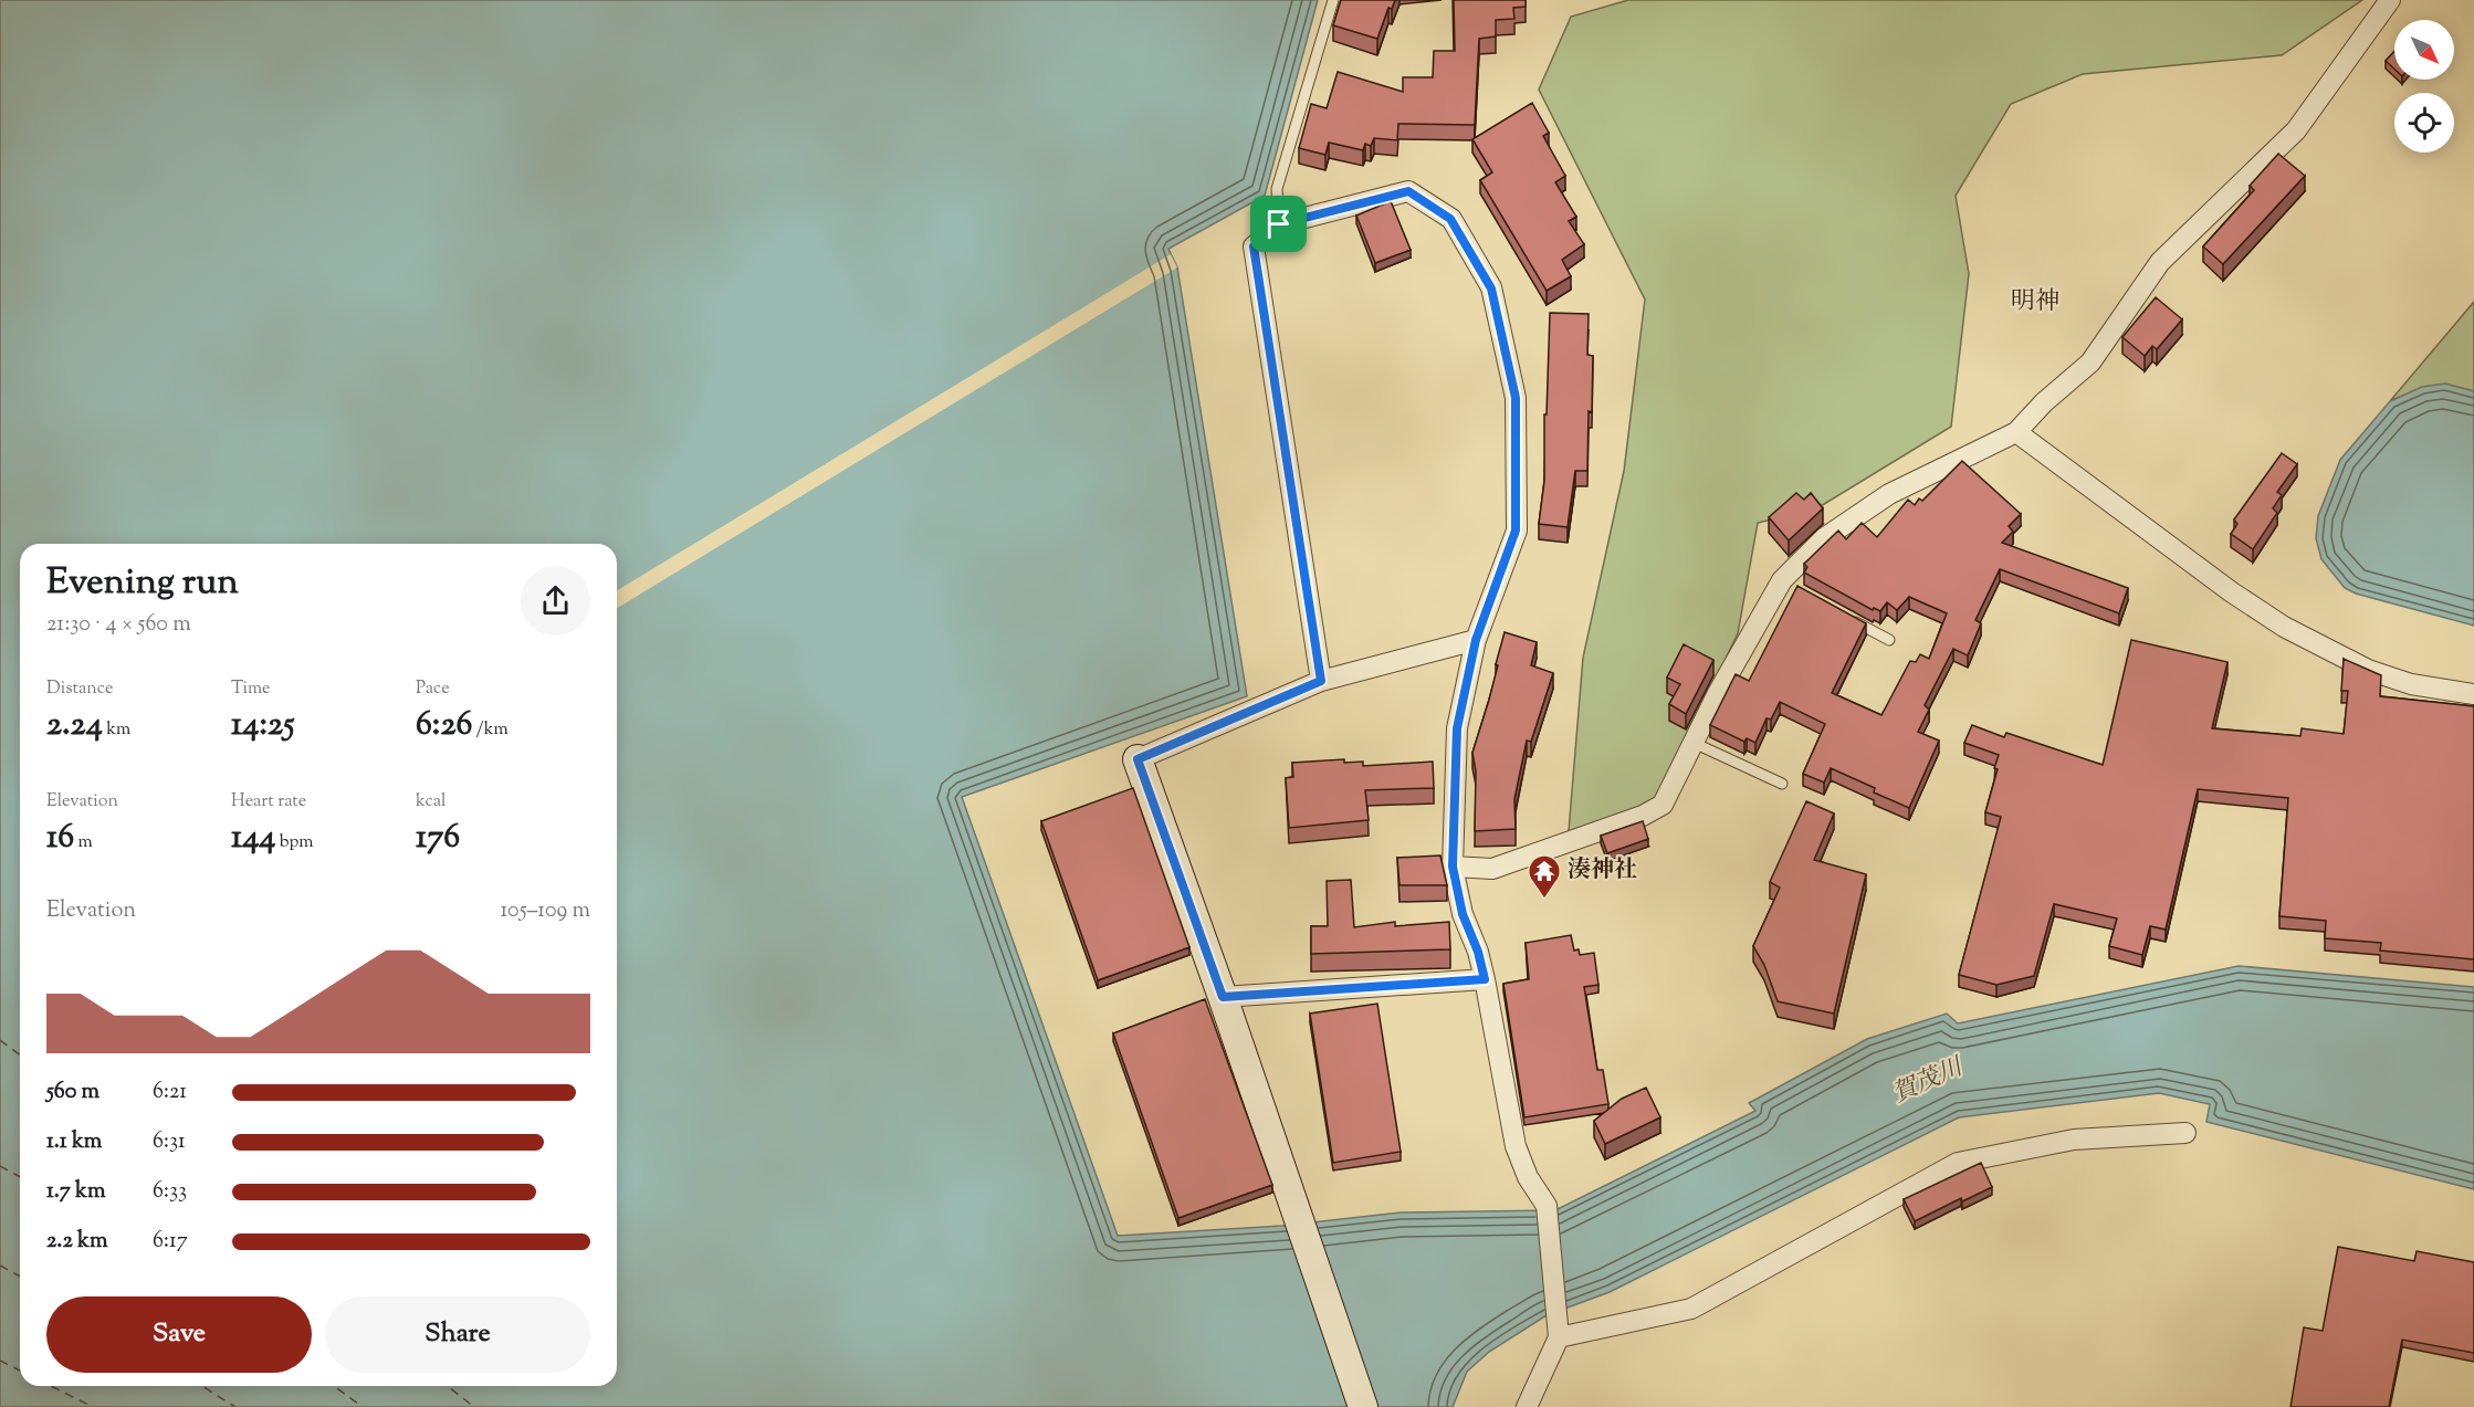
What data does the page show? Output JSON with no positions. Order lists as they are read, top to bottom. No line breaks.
{"districts":["明神"],"water":["賀茂川"],"places":{"temple":["湊神社"]},"north":"bottom right","page":{"heading":["Evening run","21:30 · 4 × 560 m"],"stats":[["Distance","2.24 km"],["Time","14:25"],["Pace","6:26 /km"],["Elevation","16 m"],["Heart rate","144 bpm"],["kcal","176"]],"chart":["Elevation","105–109 m"],"list":[{"name":"560 m","note":"6:21"},{"name":"1.1 km","note":"6:31"},{"name":"1.7 km","note":"6:33"},{"name":"2.2 km","note":"6:17"}],"buttons":["Save","Share"]}}
